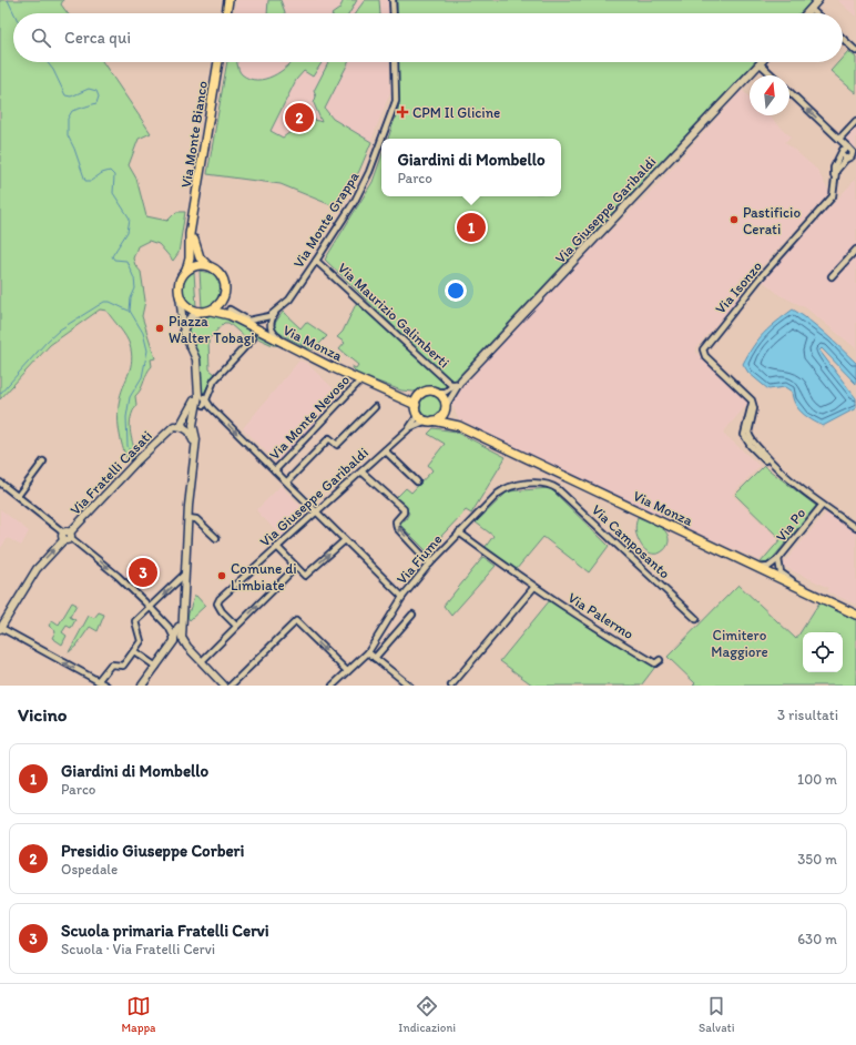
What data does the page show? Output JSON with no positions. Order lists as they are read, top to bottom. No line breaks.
{"streets":{"main road":["Via Monte Bianco","Via Monza"],"street":["Via Giuseppe Garibaldi","Via Monte Grappa","Via Isonzo","Via Maurizio Galimberti","Via Monte Nevoso","Via Fratelli Casati","Via Po","Via Camposanto","Via Fiume","Via Palermo"]},"crossings":[["Via Monte Bianco","Via Monza"],["Via Giuseppe Garibaldi","Via Maurizio Galimberti"],["Via Giuseppe Garibaldi","Via Monza"],["Via Monte Grappa","Via Maurizio Galimberti"],["Via Isonzo","Via Po"],["Via Monza","Via Monte Nevoso"],["Via Monza","Via Po"],["Via Camposanto","Via Fiume"],["Via Fiume","Via Palermo"]],"one_way":["Via Fratelli Casati"],"parks":["Cimitero Maggiore"],"places":{"health":["CPM Il Glicine"],"other":["Pastificio Cerati","Piazza Walter Tobagi","Comune di Limbiate"]},"north":"top","page":{"search":"Cerca qui","pins":["2","1","3"],"popup":["Giardini di Mombello","Parco"],"heading":["Vicino","3 risultati"],"list":[{"mark":"1","name":"Giardini di Mombello","note":"Parco","value":"100 m"},{"mark":"2","name":"Presidio Giuseppe Corberi","note":"Ospedale","value":"350 m"},{"mark":"3","name":"Scuola primaria Fratelli Cervi","note":"Scuola · Via Fratelli Cervi","value":"630 m"}],"nav":["Mappa","Indicazioni","Salvati"]}}
